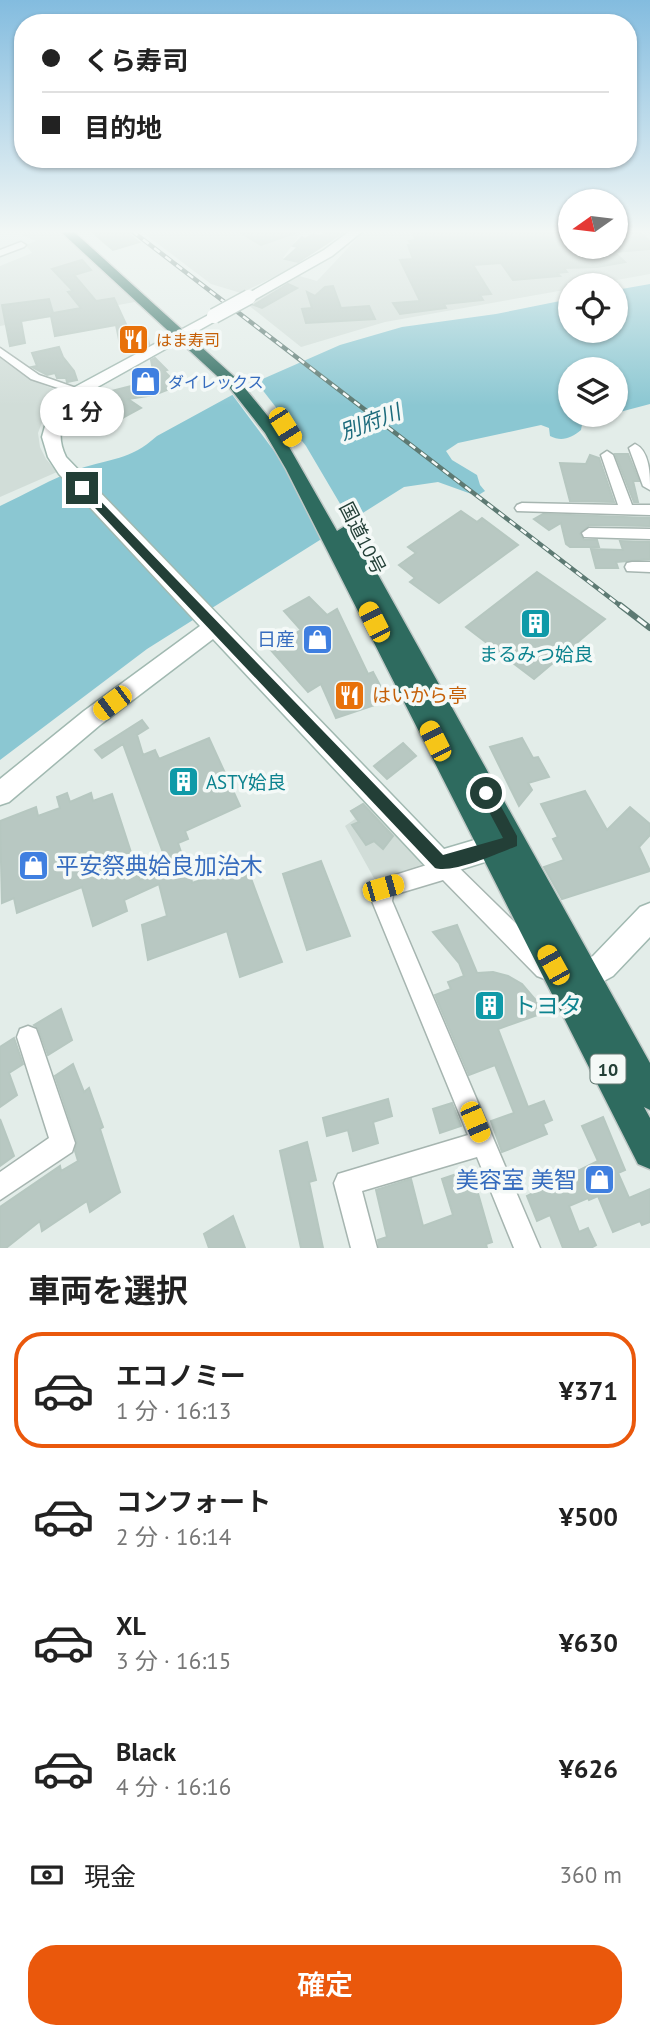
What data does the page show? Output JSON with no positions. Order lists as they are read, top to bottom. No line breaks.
{"streets":{"highway":["国道10号","10"]},"water":["別府川"],"places":{"restaurant":["はま寿司","はいから亭"],"shop":["ダイレックス","日産","平安祭典姶良加治木","美容室 美智"],"building":["まるみつ姶良","ASTY姶良","トヨタ"]},"north":"left","page":{"banner":["くら寿司","目的地"],"bubble":"1 分","heading":"車両を選択","list":[{"name":"エコノミー","note":"1 分 · 16:13","value":"¥371"},{"name":"コンフォート","note":"2 分 · 16:14","value":"¥500"},{"name":"XL","note":"3 分 · 16:15","value":"¥630"},{"name":"Black","note":"4 分 · 16:16","value":"¥626"}],"pay":["現金","360 m"],"buttons":"確定"}}
